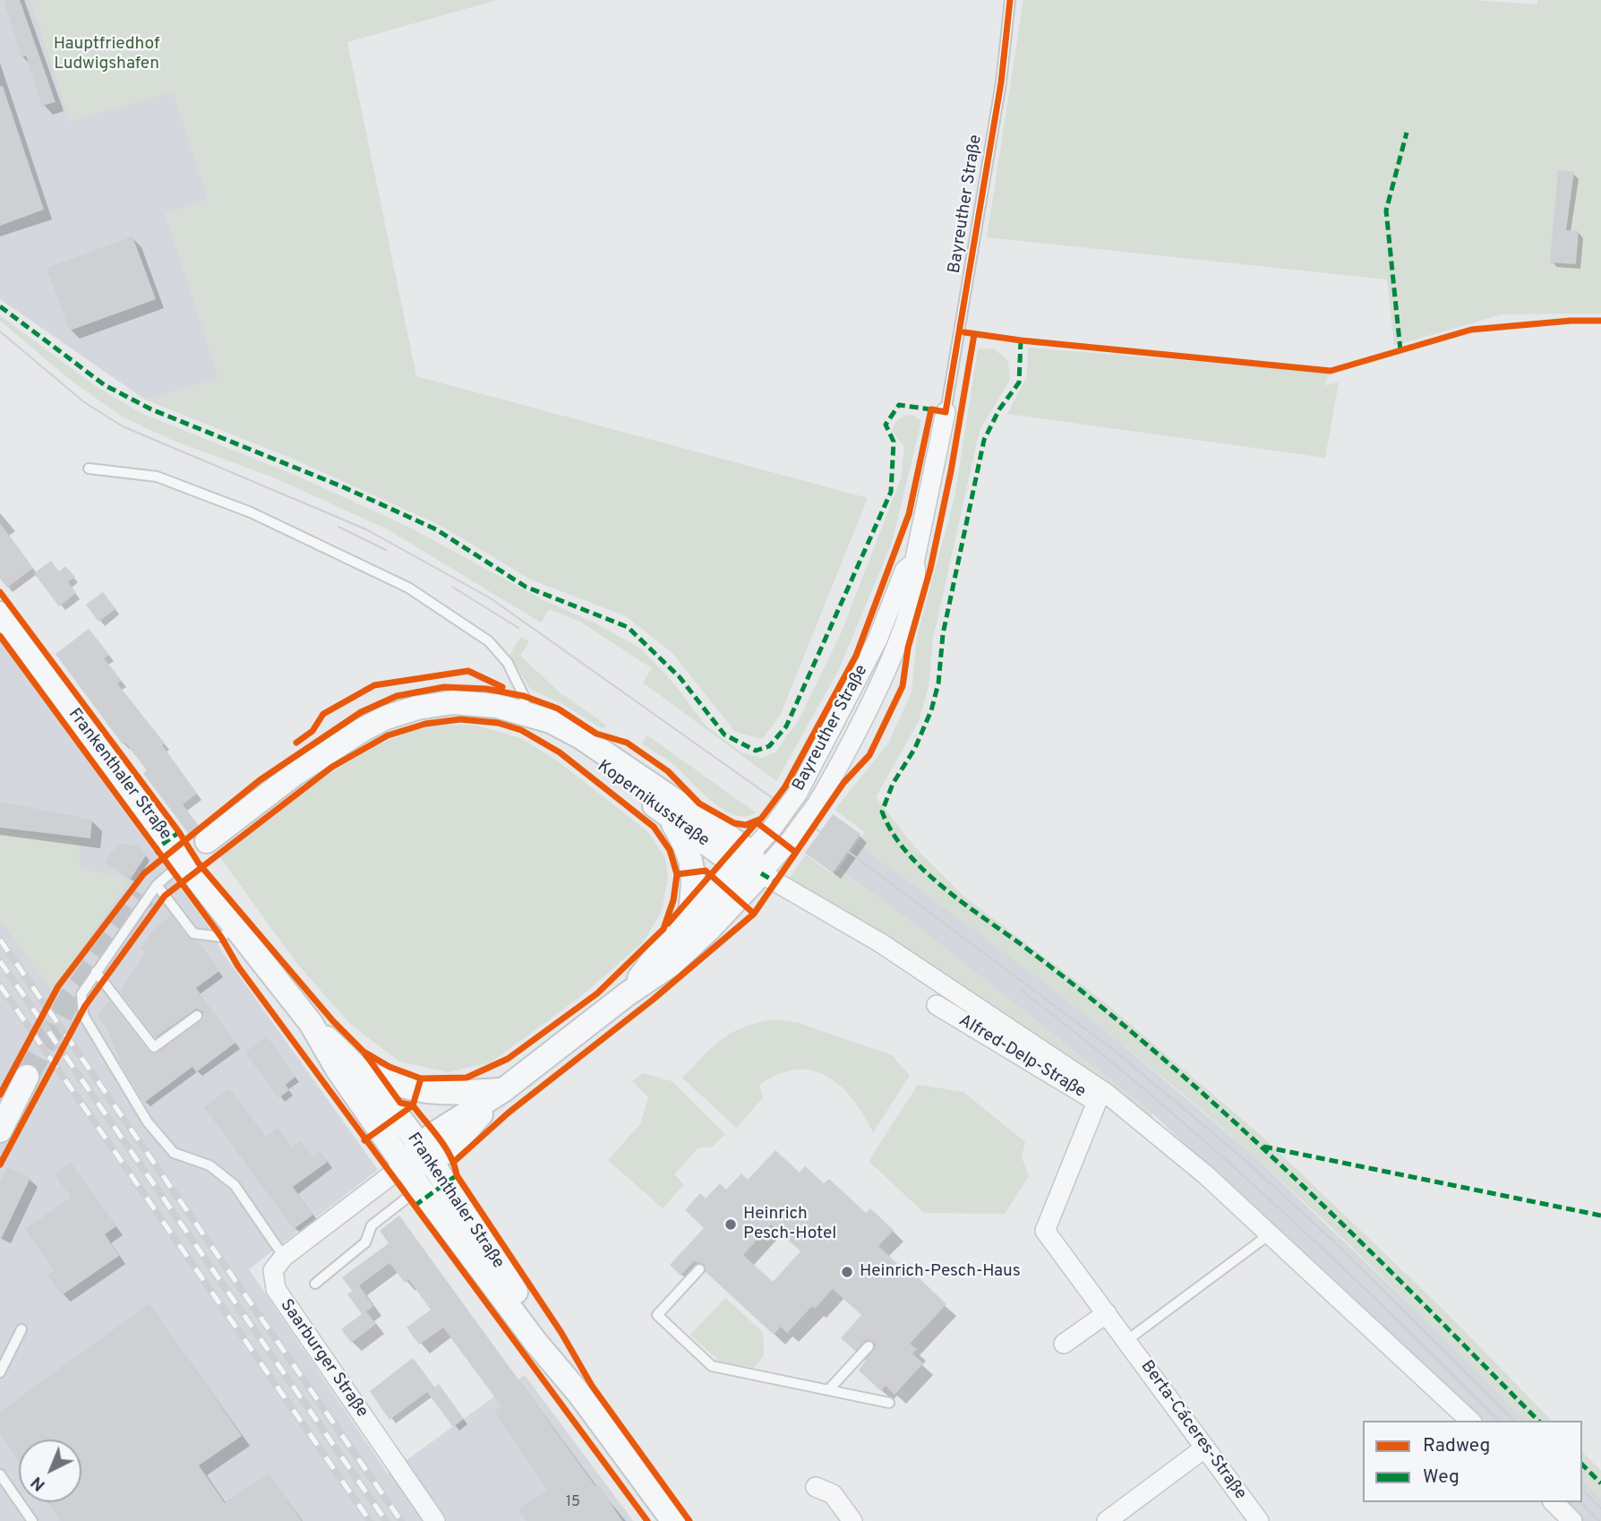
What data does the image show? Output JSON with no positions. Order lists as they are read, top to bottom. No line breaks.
{"streets":{"street":["Bayreuther Straße","Frankenthaler Straße","Kopernikusstraße","Alfred-Delp-Straße","Saarburger Straße","Berta-Cáceres-Straße"]},"crossings":[["Bayreuther Straße","Frankenthaler Straße"],["Bayreuther Straße","Kopernikusstraße"],["Alfred-Delp-Straße","Berta-Cáceres-Straße"]],"parks":["Hauptfriedhof Ludwigshafen"],"places":["Heinrich Pesch-Hotel","Heinrich-Pesch-Haus"],"house_numbers":["15"],"legend":["Radweg","Weg"],"north":"bottom left"}
